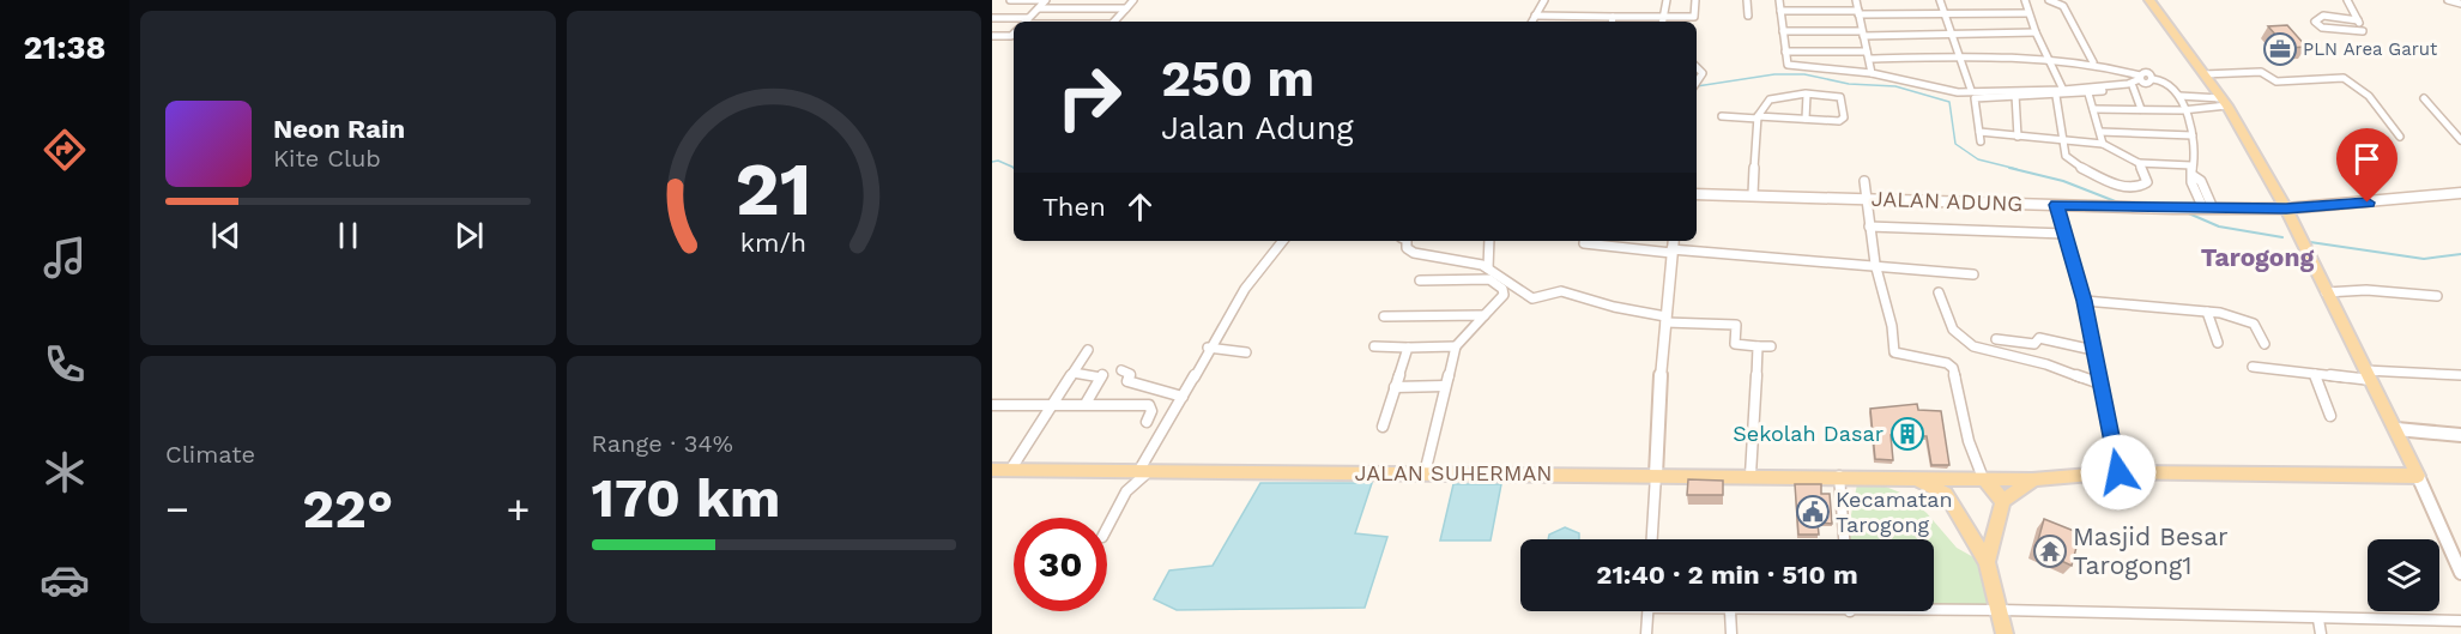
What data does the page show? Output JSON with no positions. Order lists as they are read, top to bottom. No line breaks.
{"streets":{"main road":["JALAN ADUNG","JALAN SUHERMAN"]},"districts":["Tarogong"],"places":{"office":["PLN Area Garut"],"building":["Sekolah Dasar"],"public building":["Kecamatan Tarogong"],"temple":["Masjid Besar Tarogong1"]},"page":{"tabs":"21:38","turn":["250 m","Jalan Adung"],"song":["Neon Rain","Kite Club"],"then":"Then","tile":["Climate",["Range · 34%","170 km"]],"heat":["−","22°","+"],"limit":"30","trip":"21:40 · 2 min · 510 m","gauge":["21","km/h"]}}
